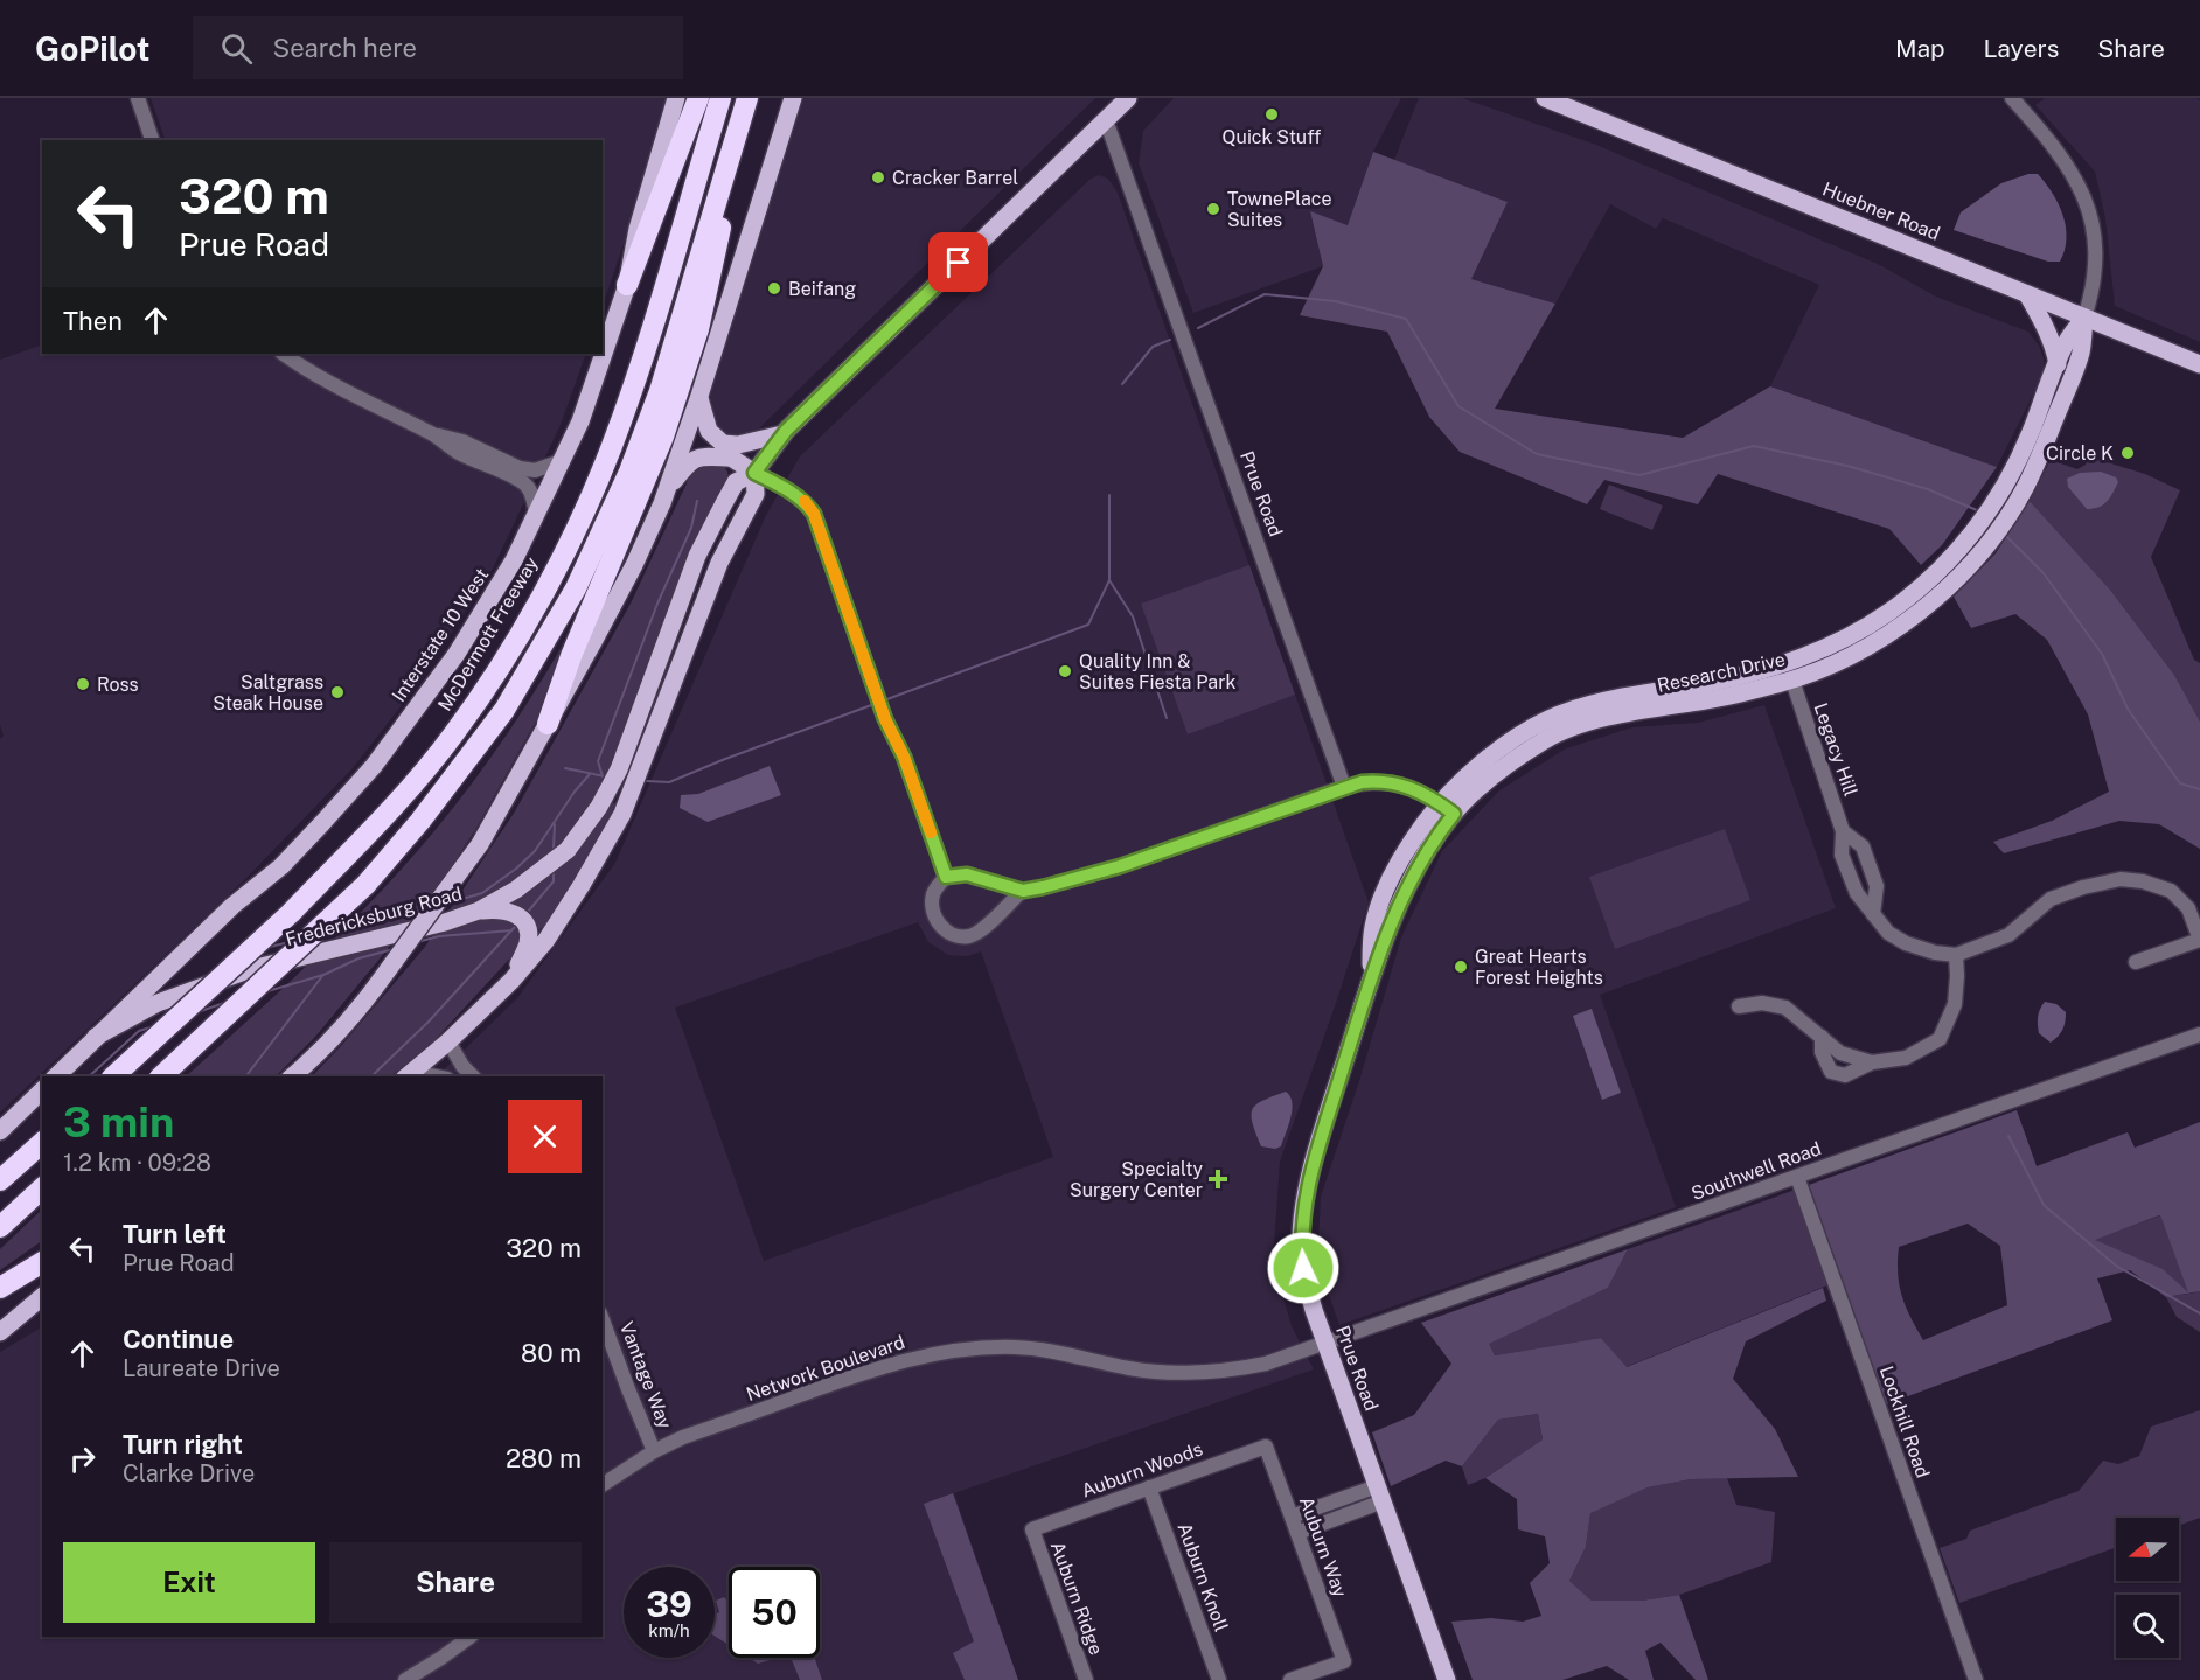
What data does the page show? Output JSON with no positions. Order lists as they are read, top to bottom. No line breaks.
{"streets":{"highway":["McDermott Freeway"],"main road":["Huebner Road","Prue Road","Interstate 10 West","Research Drive","Fredericksburg Road"],"street":["Legacy Hill","Southwell Road","Network Boulevard","Vantage Way","Lockhill Road","Auburn Woods","Auburn Way","Auburn Knoll","Auburn Ridge"]},"crossings":[["Huebner Road","Research Drive"],["Prue Road","Research Drive"],["Prue Road","Fredericksburg Road"],["Prue Road","Southwell Road"],["Prue Road","Network Boulevard"],["Interstate 10 West","Fredericksburg Road"],["Research Drive","Legacy Hill"],["Southwell Road","Network Boulevard"],["Southwell Road","Lockhill Road"],["Network Boulevard","Vantage Way"],["Auburn Woods","Auburn Way"],["Auburn Woods","Auburn Knoll"],["Auburn Woods","Auburn Ridge"]],"places":{"other":["Quick Stuff","Cracker Barrel","TownePlace Suites","Beifang","Circle K","Quality Inn & Suites Fiesta Park","Ross","Saltgrass Steak House","Great Hearts Forest Heights"],"health":["Specialty Surgery Center"]},"north":"left","page":{"header":"GoPilot","search":"Search here","nav":["Map","Layers","Share"],"turn":["320 m","Prue Road"],"then":"Then","heading":["3 min","1.2 km · 09:28"],"list":[{"name":"Turn left","note":"Prue Road","value":"320 m"},{"name":"Continue","note":"Laureate Drive","value":"80 m"},{"name":"Turn right","note":"Clarke Drive","value":"280 m"}],"buttons":["Exit","Share"],"speed":"39 km/h","limit":"50"}}
